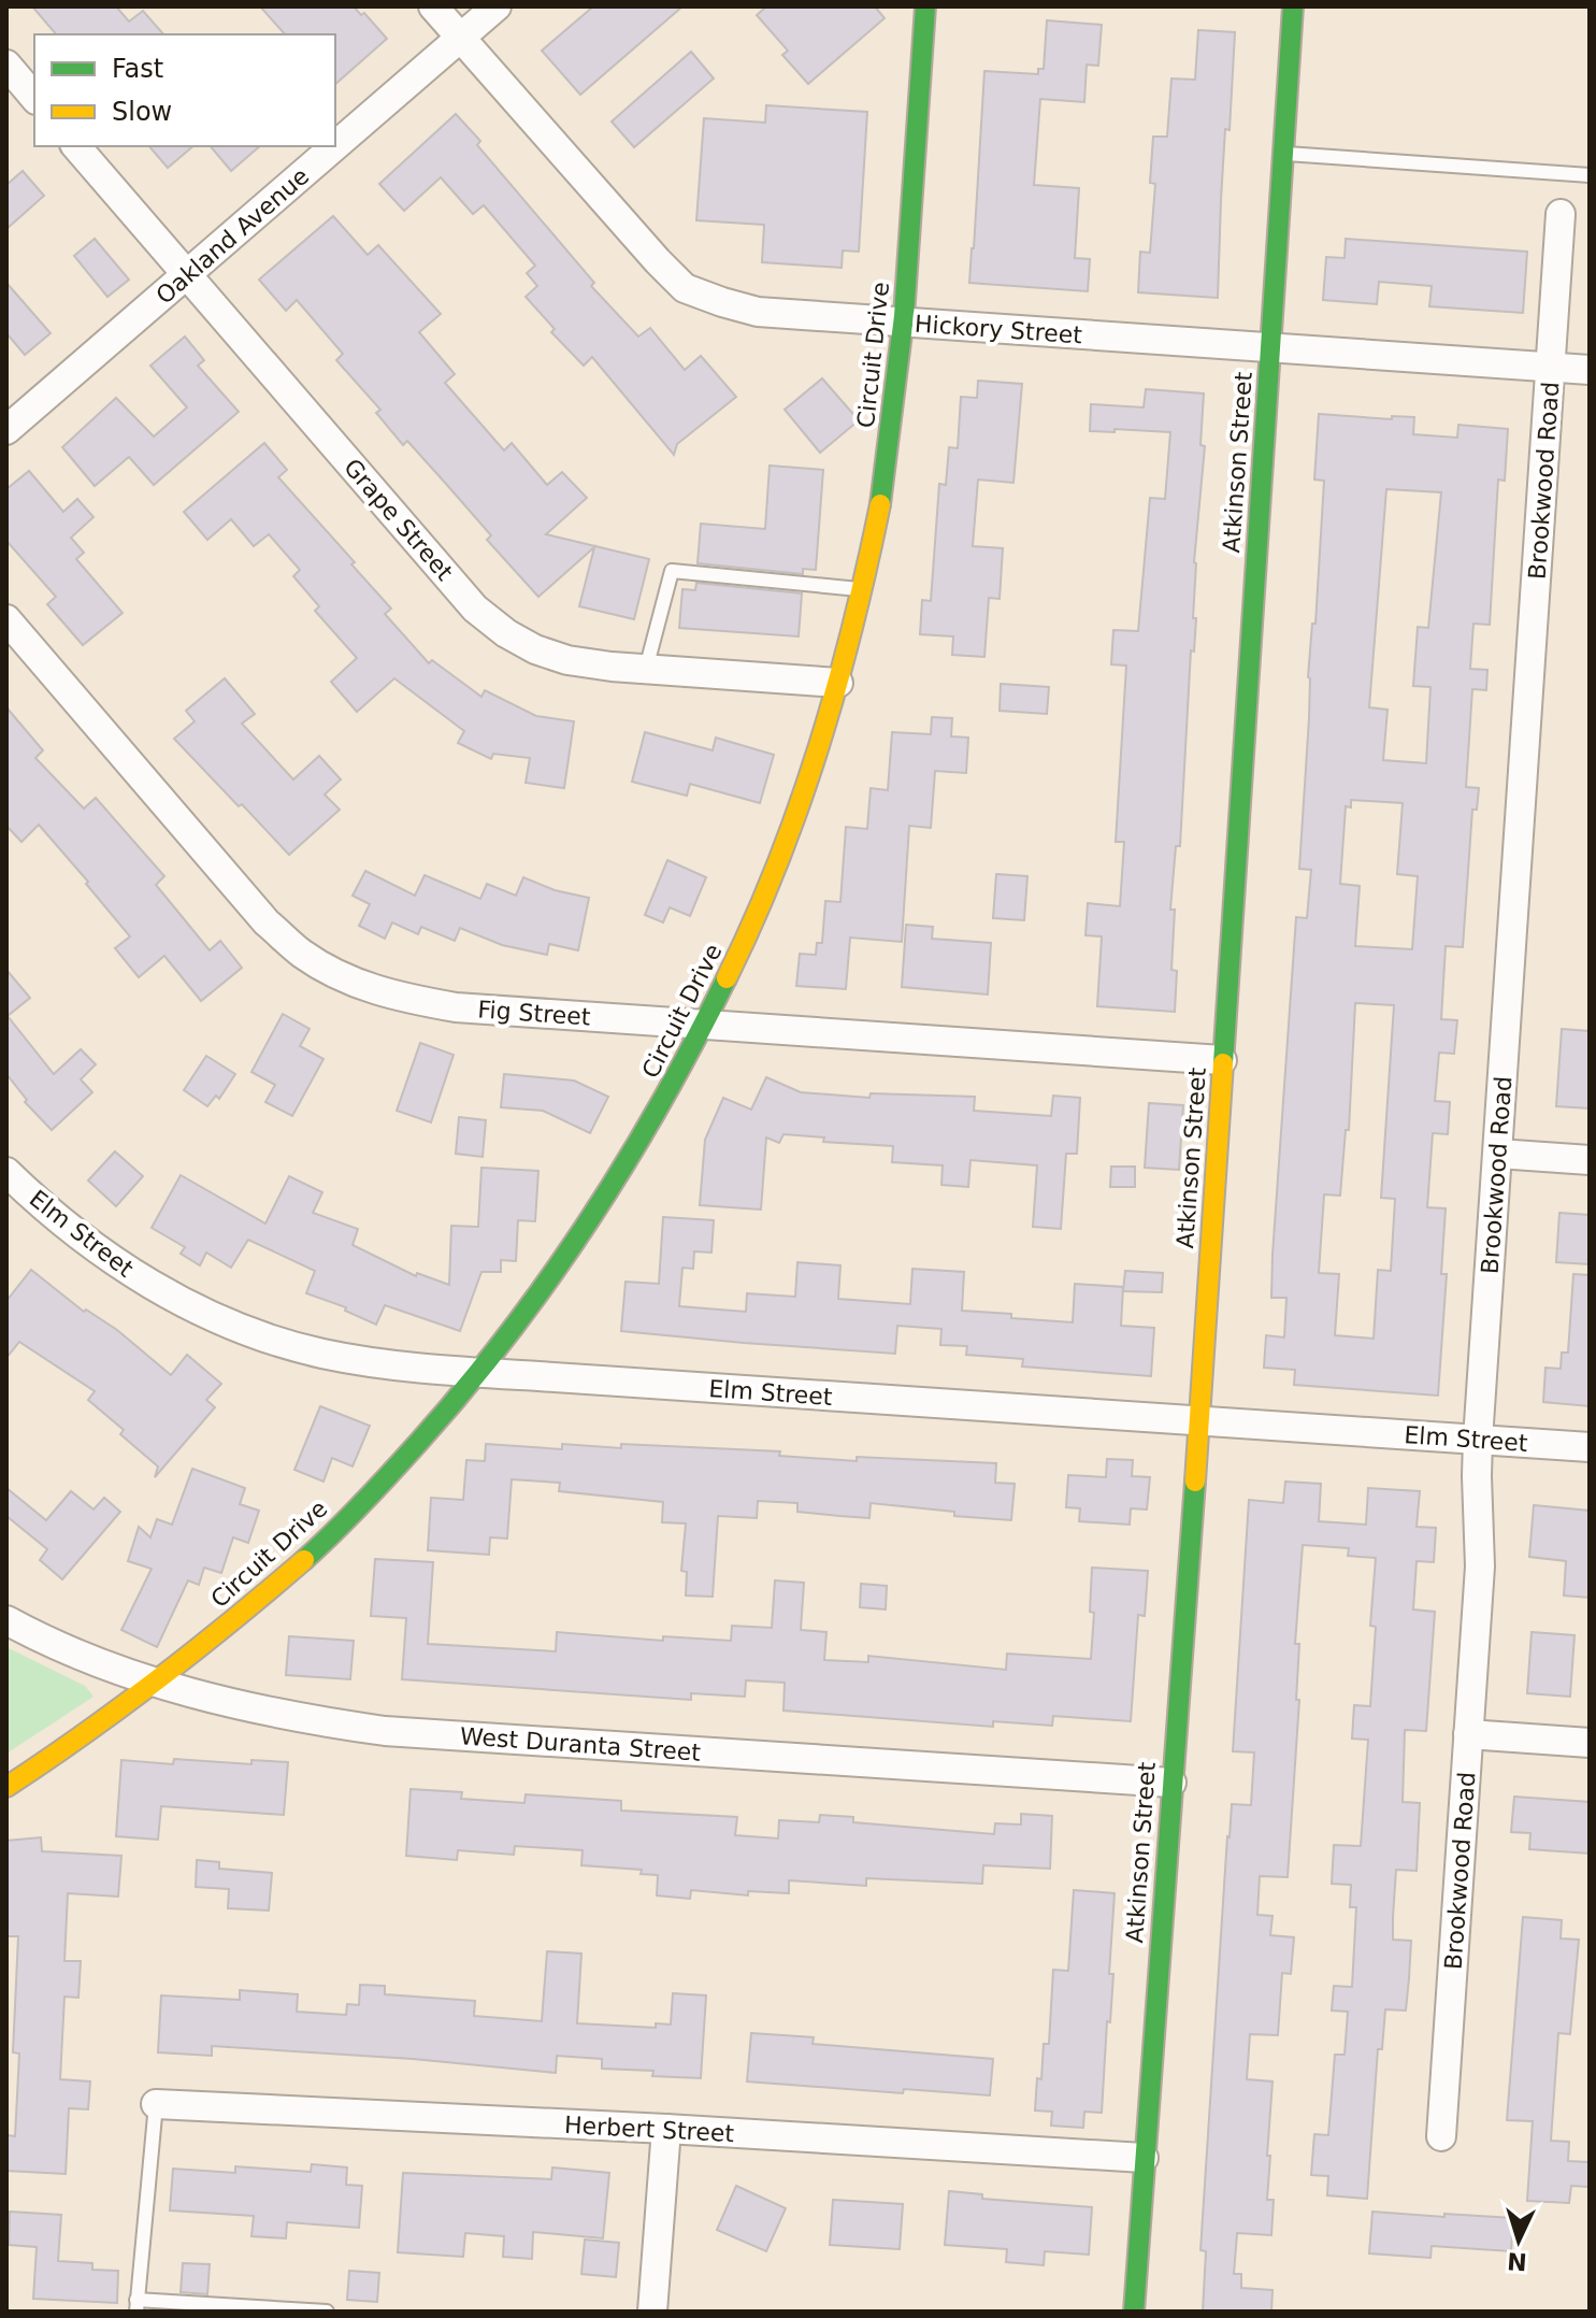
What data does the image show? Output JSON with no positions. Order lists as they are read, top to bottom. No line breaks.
{"streets":{"street":["Oakland Avenue","Hickory Street","Circuit Drive","Atkinson Street","Brookwood Road","Grape Street","Fig Street","Elm Street","West Duranta Street","Herbert Street"]},"crossings":[["Oakland Avenue","Hickory Street"],["Oakland Avenue","Grape Street"],["Hickory Street","Circuit Drive"],["Hickory Street","Atkinson Street"],["Hickory Street","Brookwood Road"],["Circuit Drive","Grape Street"],["Circuit Drive","Fig Street"],["Circuit Drive","Elm Street"],["Circuit Drive","West Duranta Street"],["Atkinson Street","Fig Street"],["Atkinson Street","Elm Street"],["Atkinson Street","West Duranta Street"],["Atkinson Street","Herbert Street"],["Brookwood Road","Elm Street"]],"legend":["Fast","Slow"],"north":"bottom"}
